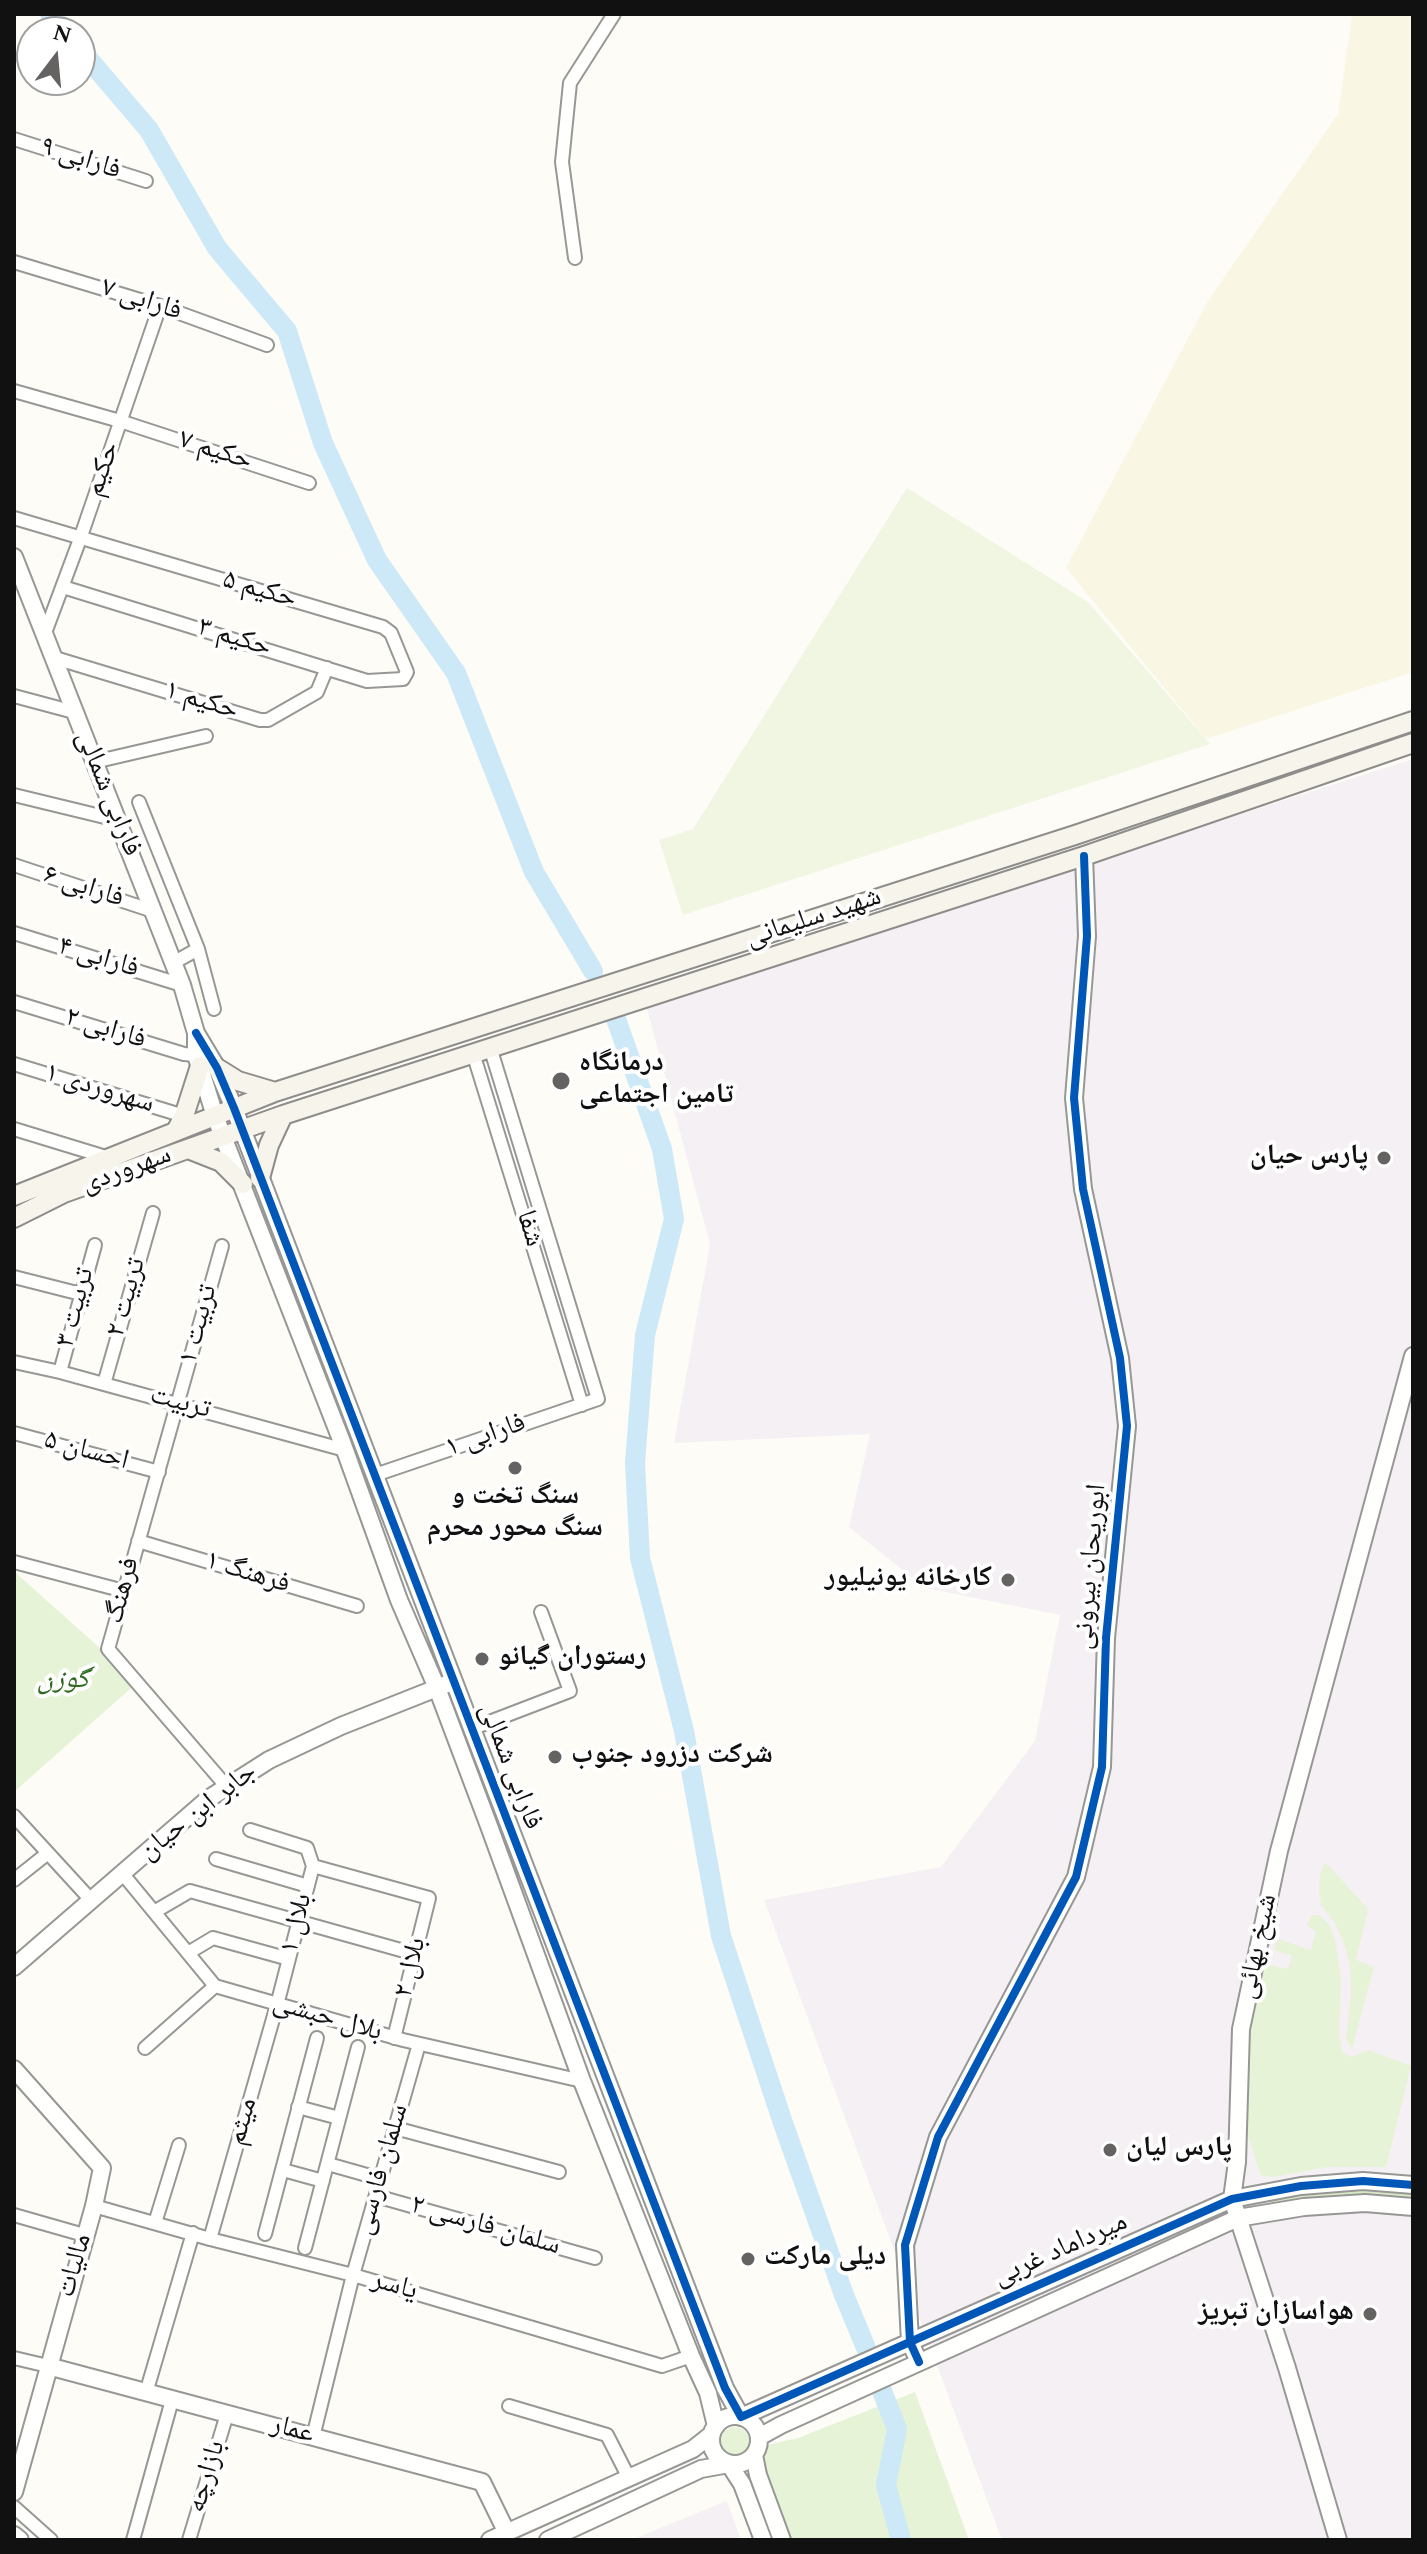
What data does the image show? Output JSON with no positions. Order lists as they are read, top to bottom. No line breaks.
{"streets":{"main road":["شهید سلیمانی","سهروردی"],"street":["فارابی ۹","فارابی ۷","حکیم ۷","حکیم","حکیم ۵","حکیم ۳","حکیم ۱","فارابی شمالی","فارابی ۶","فارابی ۴","فارابی ۲","سهروردی ۱","شفا","تربیت ۲","تربیت ۳","تربیت ۱","تربیت","فارابی ۱","احسان ۵","ابوریحان بیرونی","فرهنگ ۱","فرهنگ","جابر ابن حیان","بلال ۱","شیخ بهائی","بلال ۲","بلال حبشی","میثم","سلمان فارسی","سلمان فارسی ۲","میرداماد غربی","مالیات","یاسر","عمار","بازارچه"]},"crossings":[["فارابی ۷","حکیم"],["حکیم ۷","حکیم"],["حکیم","حکیم ۵"],["حکیم","حکیم ۳"],["حکیم","فارابی شمالی"],["حکیم ۵","حکیم ۳"],["حکیم ۳","حکیم ۱"],["حکیم ۱","فارابی شمالی"],["فارابی شمالی","فارابی ۶"],["فارابی شمالی","شهید سلیمانی"],["فارابی شمالی","فارابی ۴"],["فارابی شمالی","فارابی ۲"],["فارابی شمالی","سهروردی"],["فارابی شمالی","تربیت"],["فارابی شمالی","فارابی ۱"],["فارابی شمالی","جابر ابن حیان"],["فارابی شمالی","بلال حبشی"],["فارابی شمالی","میرداماد غربی"],["فارابی شمالی","یاسر"],["شهید سلیمانی","سهروردی"],["شهید سلیمانی","شفا"],["شهید سلیمانی","ابوریحان بیرونی"],["سهروردی ۱","سهروردی"],["شفا","فارابی ۱"],["تربیت ۲","تربیت"],["تربیت ۳","تربیت"],["تربیت ۱","تربیت"],["تربیت ۱","فرهنگ"],["تربیت","فرهنگ"],["احسان ۵","فرهنگ"],["ابوریحان بیرونی","میرداماد غربی"],["فرهنگ ۱","فرهنگ"],["فرهنگ","جابر ابن حیان"],["بلال ۱","بلال ۲"],["بلال ۱","بلال حبشی"],["بلال ۱","میثم"],["شیخ بهائی","میرداماد غربی"],["بلال ۲","بلال حبشی"],["بلال حبشی","میثم"],["بلال حبشی","سلمان فارسی"],["میثم","یاسر"],["سلمان فارسی","سلمان فارسی ۲"],["سلمان فارسی","یاسر"],["سلمان فارسی","عمار"],["مالیات","یاسر"],["مالیات","عمار"],["عمار","بازارچه"]],"parks":["گوزن"],"places":["درمانگاه تامین اجتماعی","پارس حیان","سنگ تخت و سنگ محور محرم","کارخانه یونیلیور","رستوران گیانو","شرکت دزرود جنوب","پارس لیان","دیلی مارکت","هواسازان تبریز"],"north":"top"}
